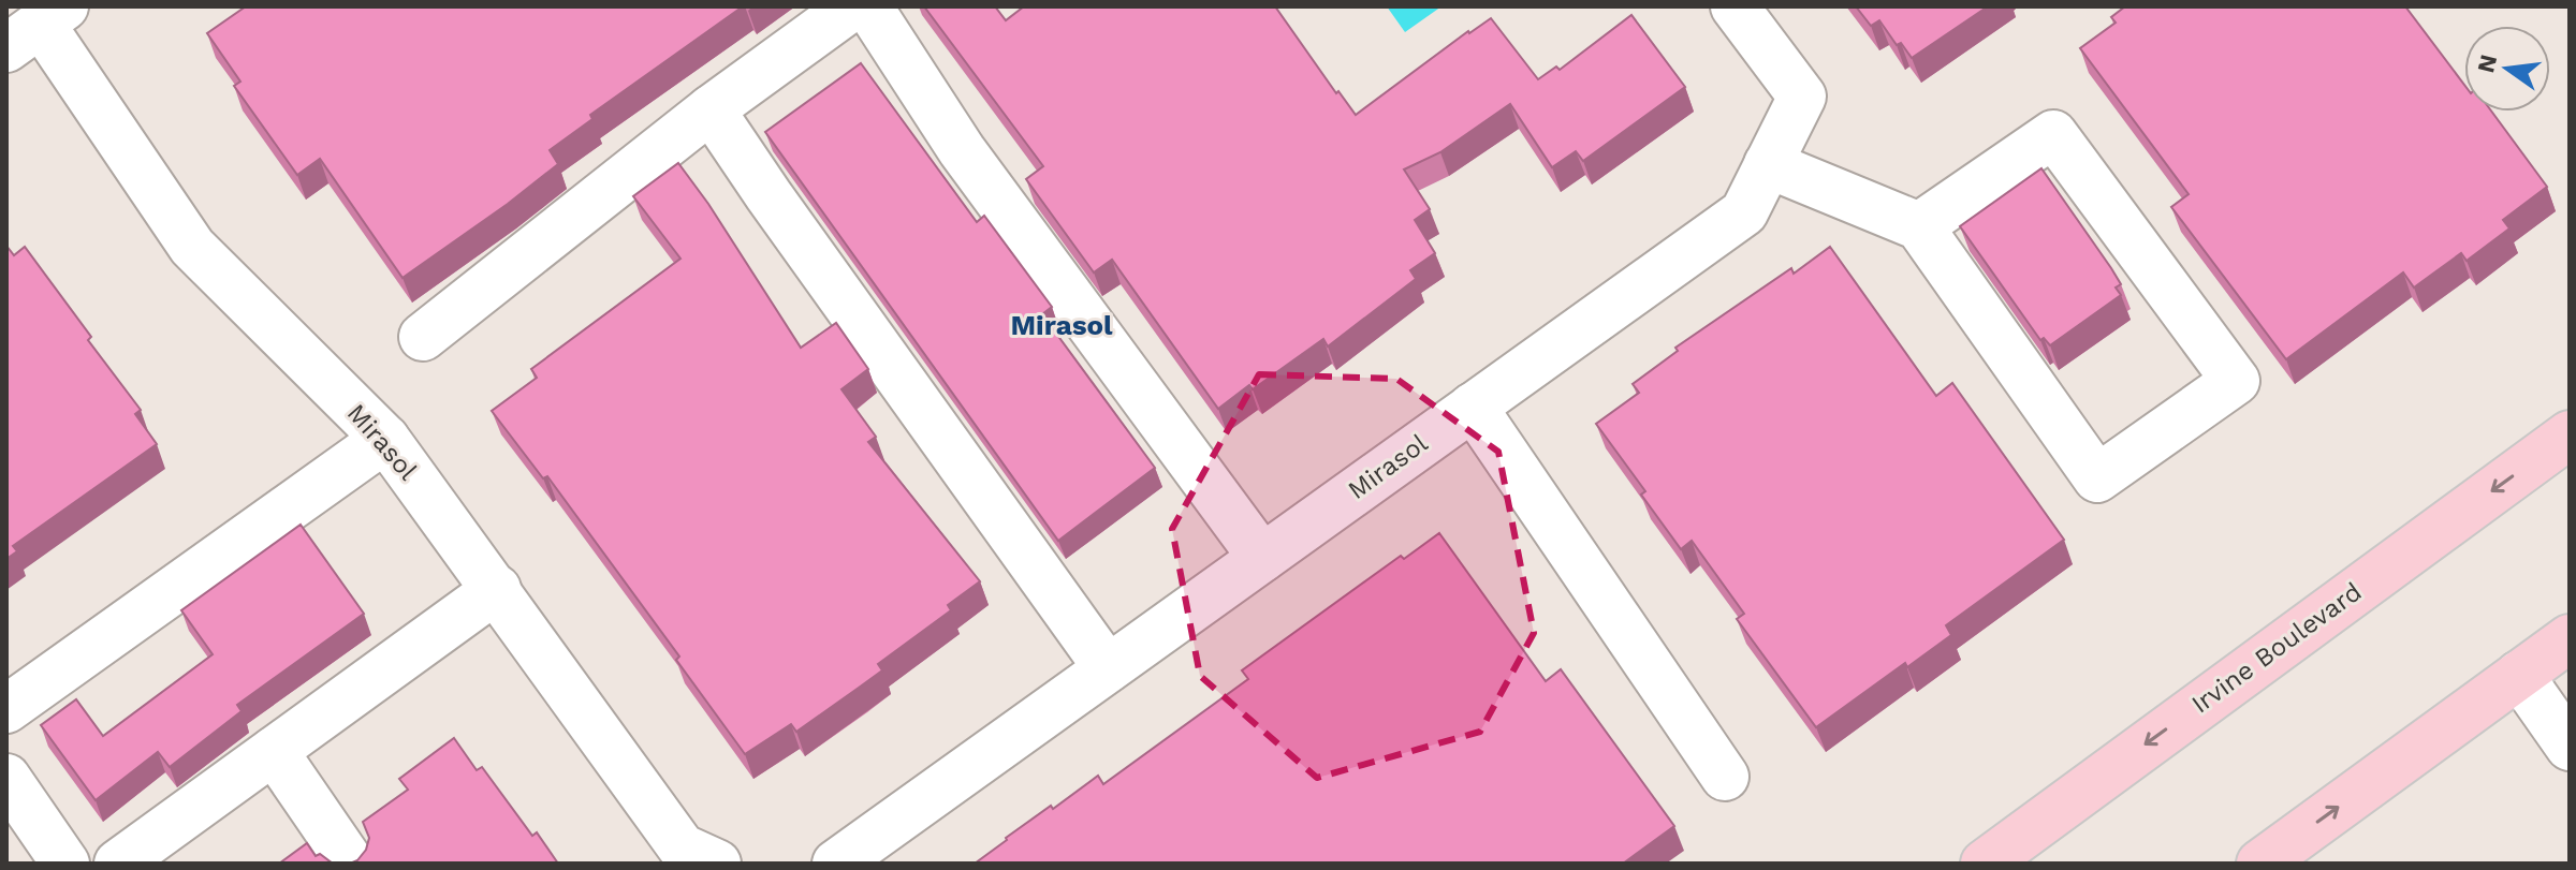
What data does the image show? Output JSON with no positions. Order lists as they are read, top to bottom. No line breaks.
{"streets":{"main road":["Irvine Boulevard"],"street":["Mirasol"]},"districts":["Mirasol"],"north":"left"}
